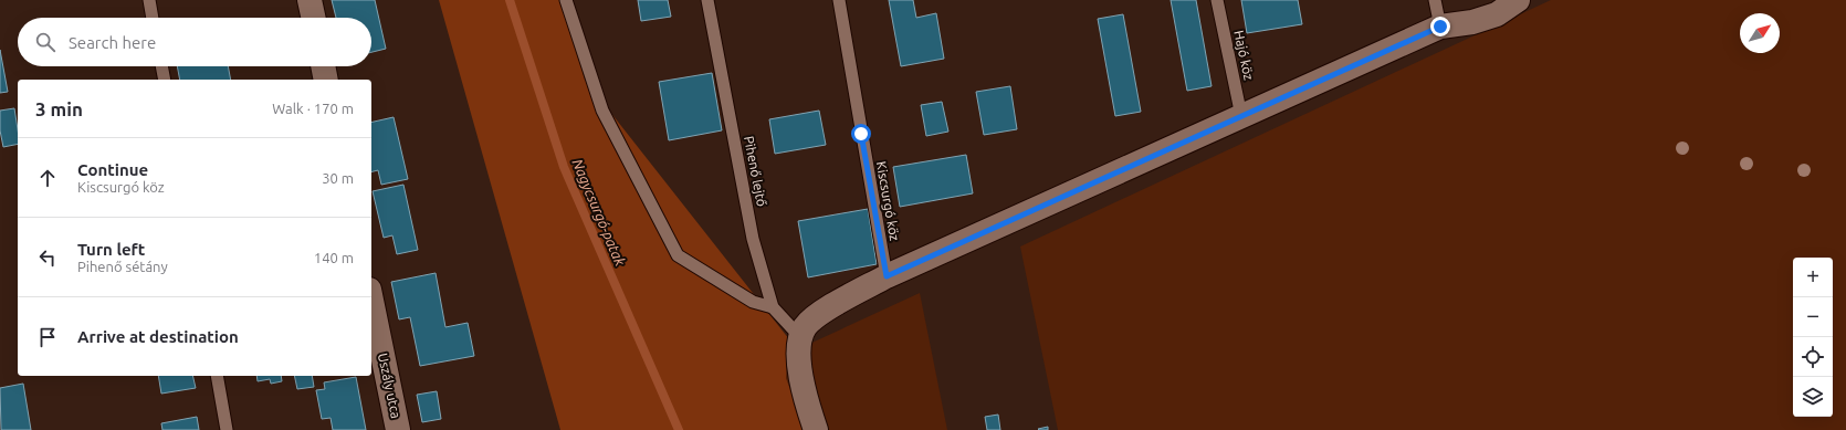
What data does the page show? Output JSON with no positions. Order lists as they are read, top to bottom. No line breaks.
{"streets":{"street":["Uszály utca"],"lane":["Hajó köz","Pihenő lejtő","Kiscsurgó köz"]},"water":["Nagycsurgó-patak"],"north":"top right","page":{"search":"Search here","heading":["3 min","Walk · 170 m"],"list":[["Continue","Kiscsurgó köz","30 m"],["Turn left","Pihenő sétány","140 m"],"Arrive at destination"],"map_buttons":["+","−"]}}
